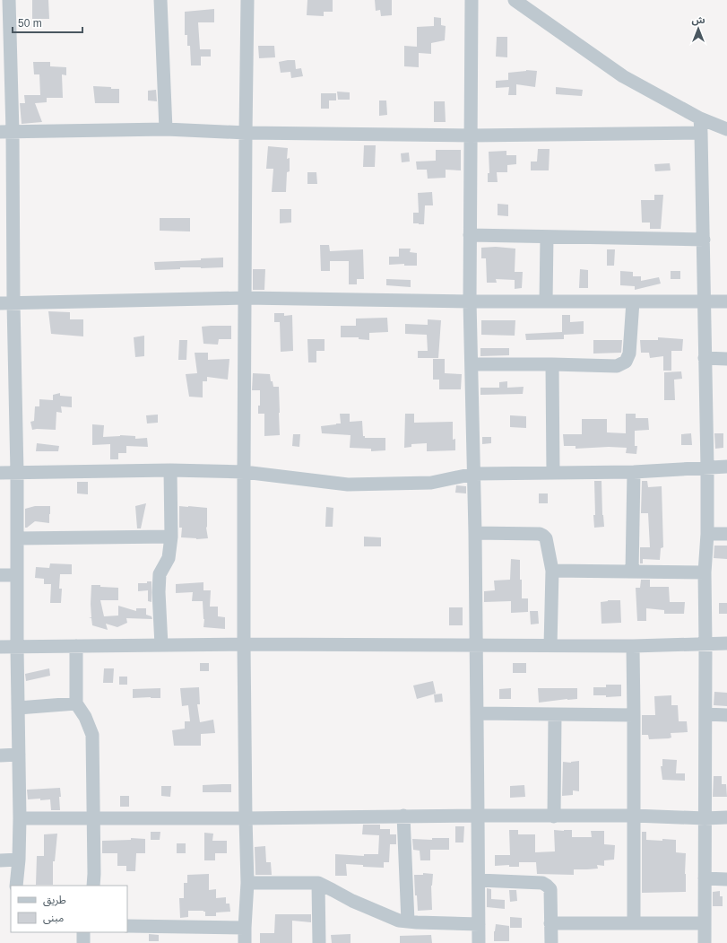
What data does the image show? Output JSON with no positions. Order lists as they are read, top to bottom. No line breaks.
{"legend":["طريق","مبنى"],"scale_bar":"50 m","north":"top"}
